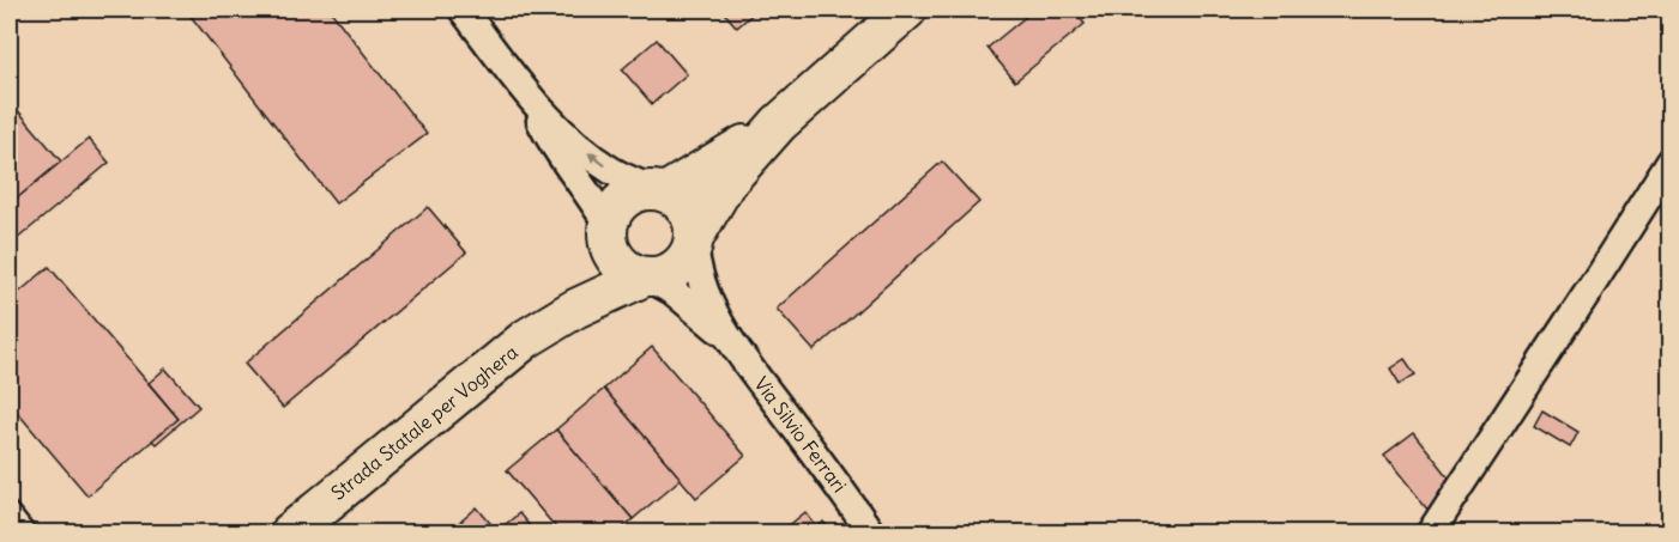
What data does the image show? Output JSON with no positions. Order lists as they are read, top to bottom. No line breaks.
{"streets":{"main road":["Strada Statale per Voghera"],"street":["Via Silvio Ferrari"]},"crossings":[["Strada Statale per Voghera","Via Silvio Ferrari"]]}
